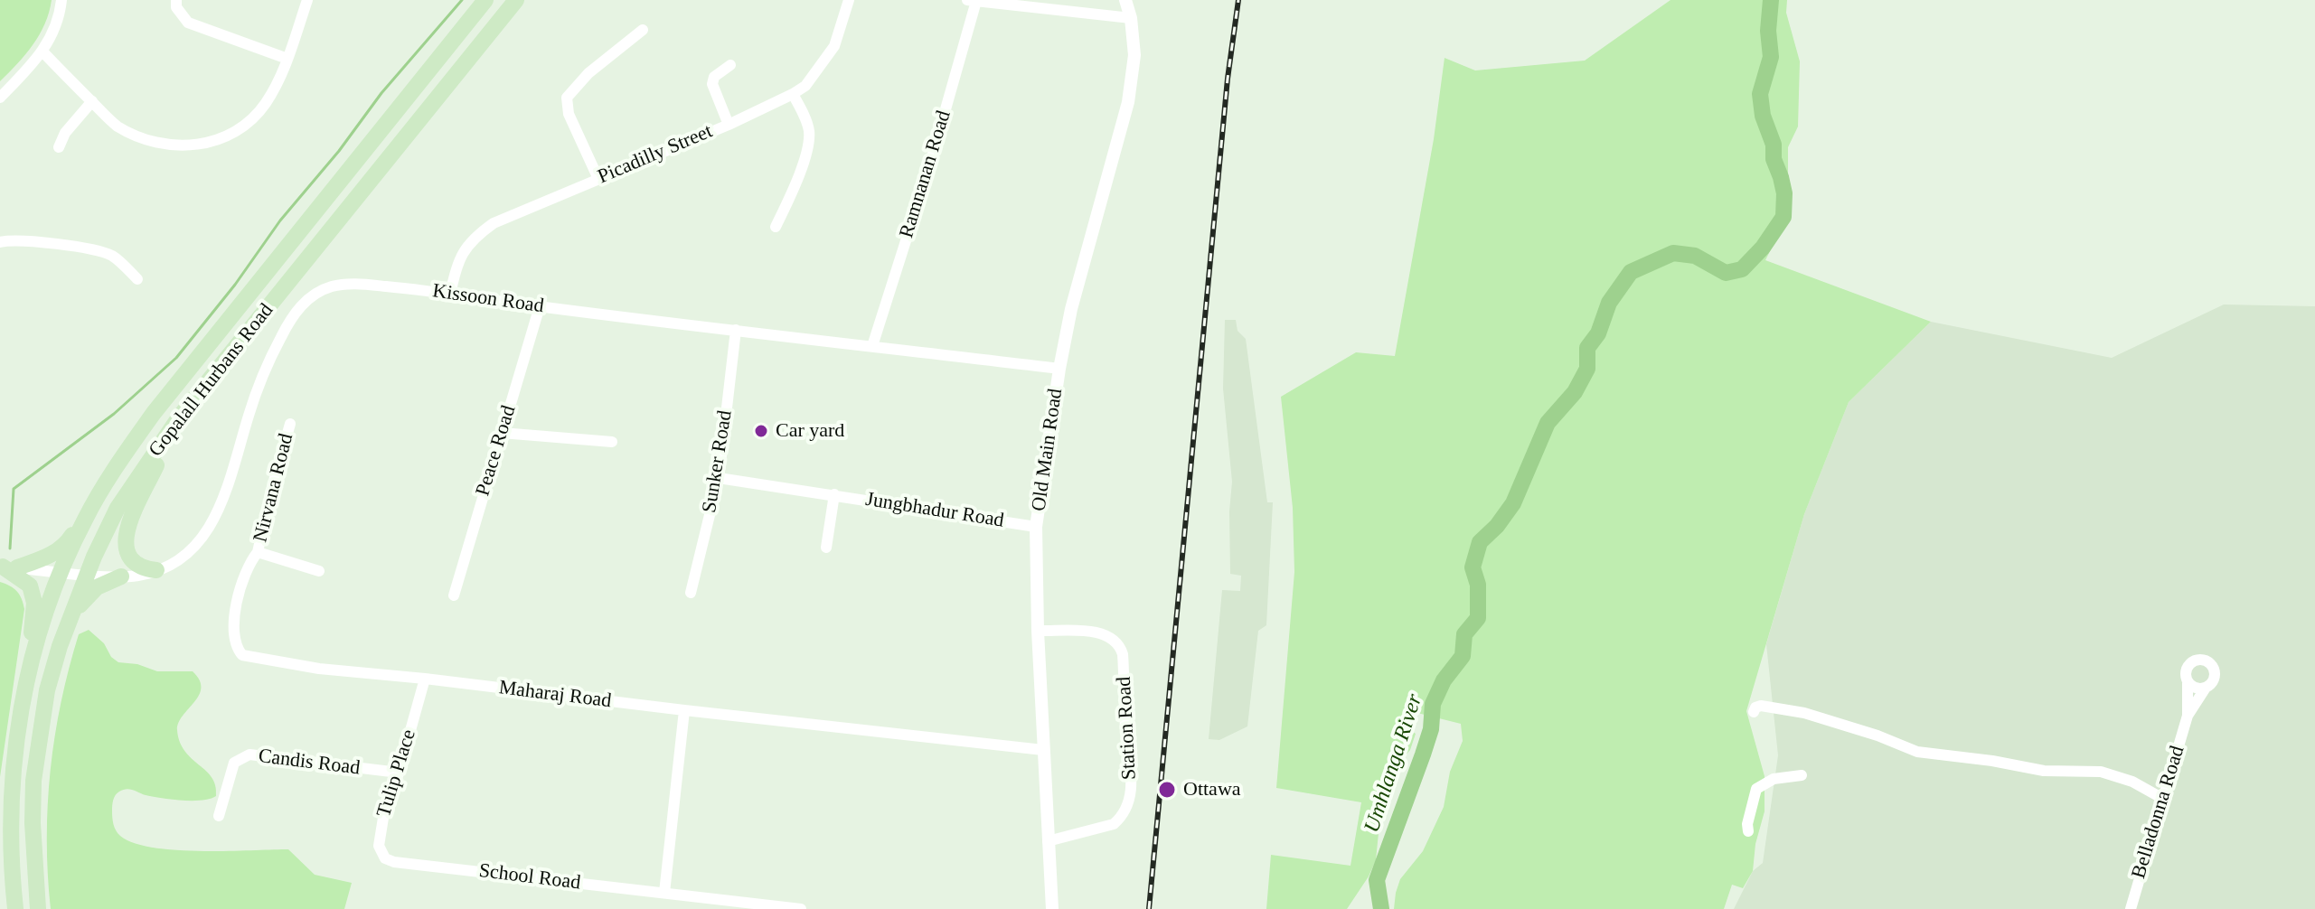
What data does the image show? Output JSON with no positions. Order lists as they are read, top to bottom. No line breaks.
{"streets":{"main road":["Gopalall Hurbans Road"],"street":["Picadilly Street","Ramnanan Road","Kissoon Road","Old Main Road","Peace Road","Sunker Road","Nirvana Road","Jungbhadur Road","Maharaj Road","Station Road","Candis Road","Tulip Place","Belladonna Road","School Road"]},"crossings":[["Picadilly Street","Kissoon Road"],["Ramnanan Road","Kissoon Road"],["Kissoon Road","Gopalall Hurbans Road"],["Kissoon Road","Old Main Road"],["Kissoon Road","Peace Road"],["Kissoon Road","Sunker Road"],["Old Main Road","Jungbhadur Road"],["Old Main Road","Maharaj Road"],["Old Main Road","Station Road"],["Sunker Road","Jungbhadur Road"],["Nirvana Road","Maharaj Road"],["Maharaj Road","Tulip Place"],["Candis Road","Tulip Place"],["Tulip Place","School Road"]],"water":["Umhlanga River"],"places":["Car yard","Ottawa"]}
